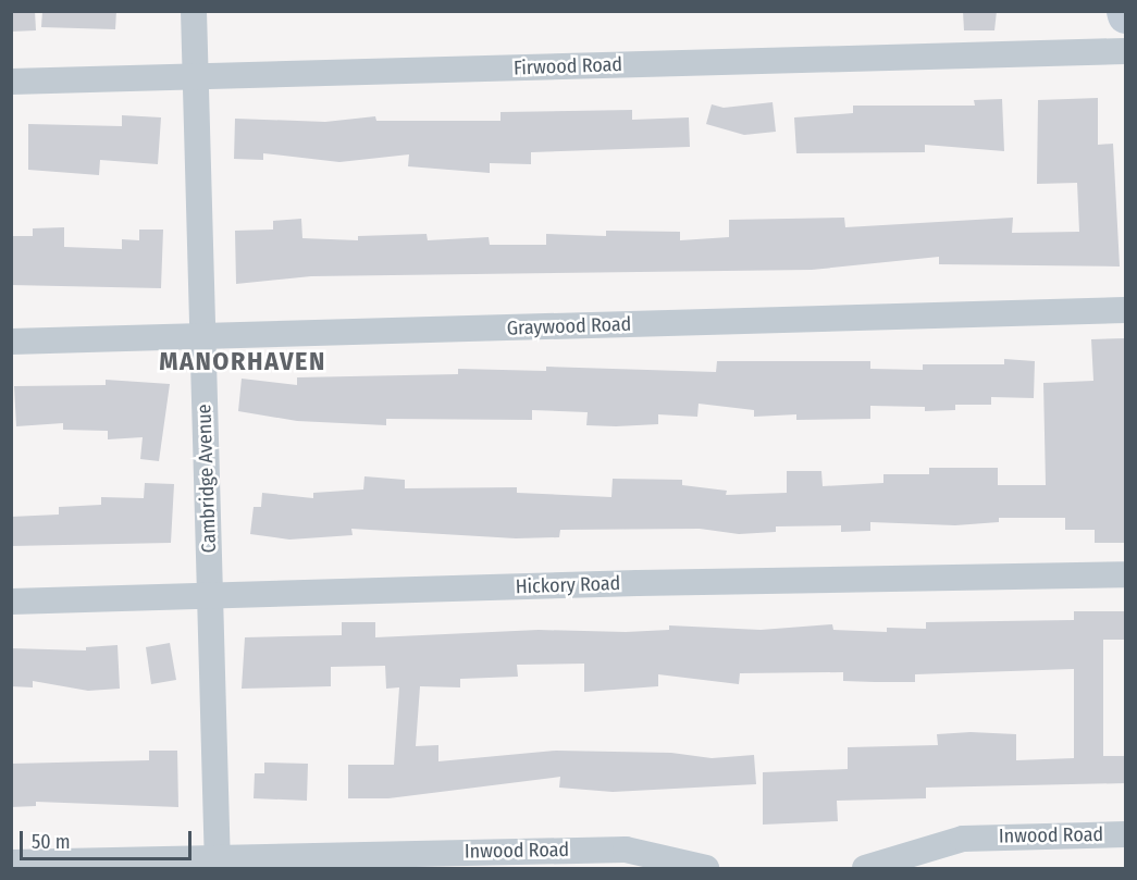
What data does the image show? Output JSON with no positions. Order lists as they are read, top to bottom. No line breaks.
{"streets":{"street":["Firwood Road","Graywood Road","Cambridge Avenue","Hickory Road","Inwood Road"]},"crossings":[["Firwood Road","Cambridge Avenue"],["Graywood Road","Cambridge Avenue"],["Cambridge Avenue","Hickory Road"],["Cambridge Avenue","Inwood Road"]],"districts":["MANORHAVEN"],"scale_bar":"50 m"}
